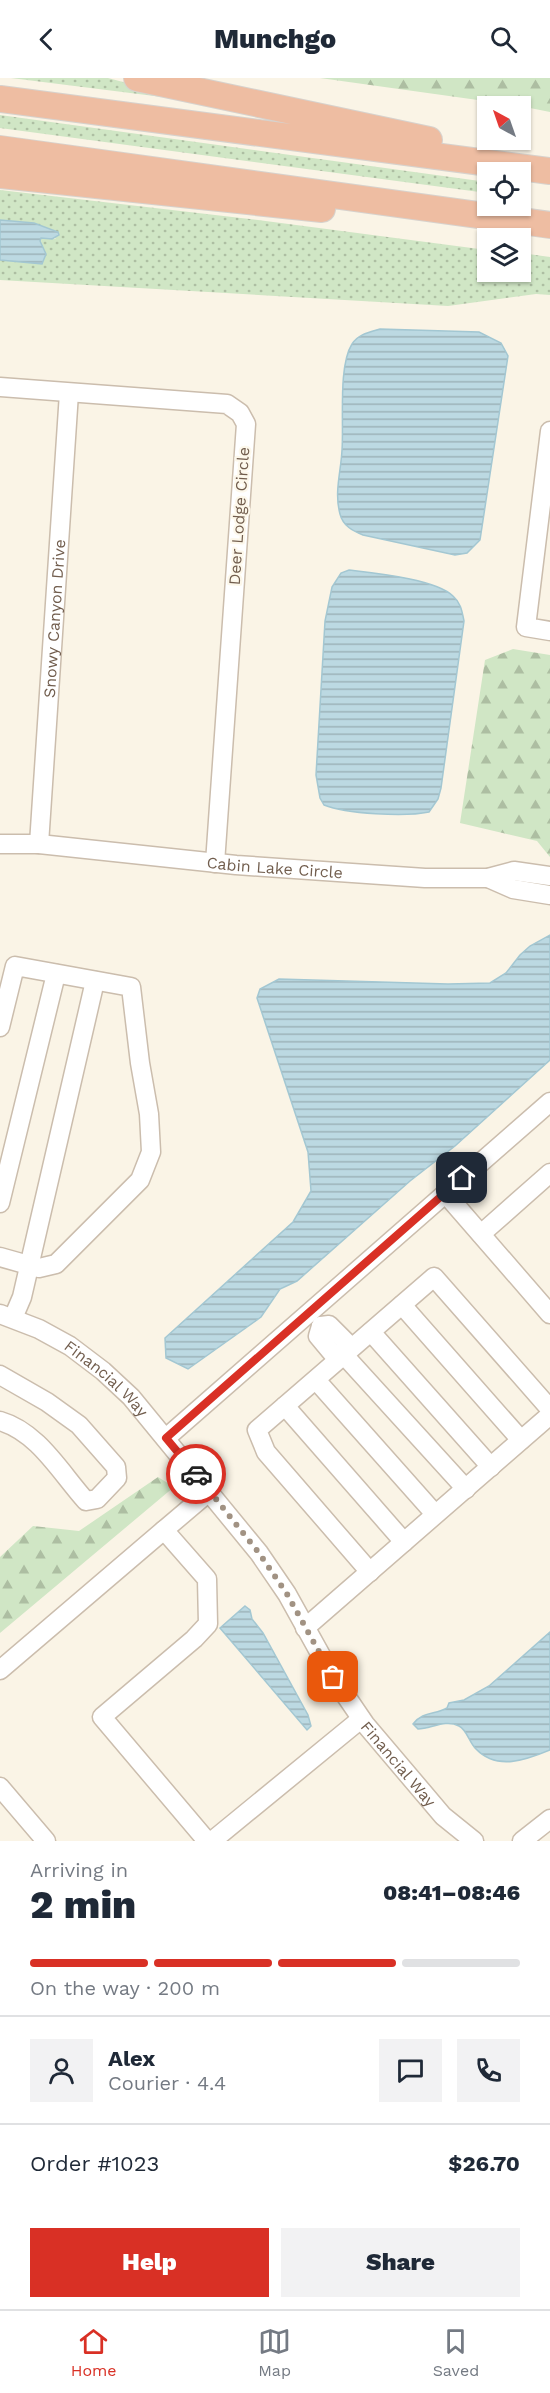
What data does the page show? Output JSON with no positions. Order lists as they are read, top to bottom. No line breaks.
{"streets":{"street":["Deer Lodge Circle","Snowy Canyon Drive","Cabin Lake Circle","Financial Way"]},"crossings":[["Deer Lodge Circle","Snowy Canyon Drive"],["Deer Lodge Circle","Cabin Lake Circle"],["Snowy Canyon Drive","Cabin Lake Circle"]],"north":"top left","page":{"header":"Munchgo","heading":["2 min","Arriving in","08:41–08:46"],"panel":["Alex","Courier · 4.4","Order #1023","$26.70"],"bar":"On the way · 200 m","buttons":["Help","Share"],"tabs":["Home","Map","Saved"]}}
